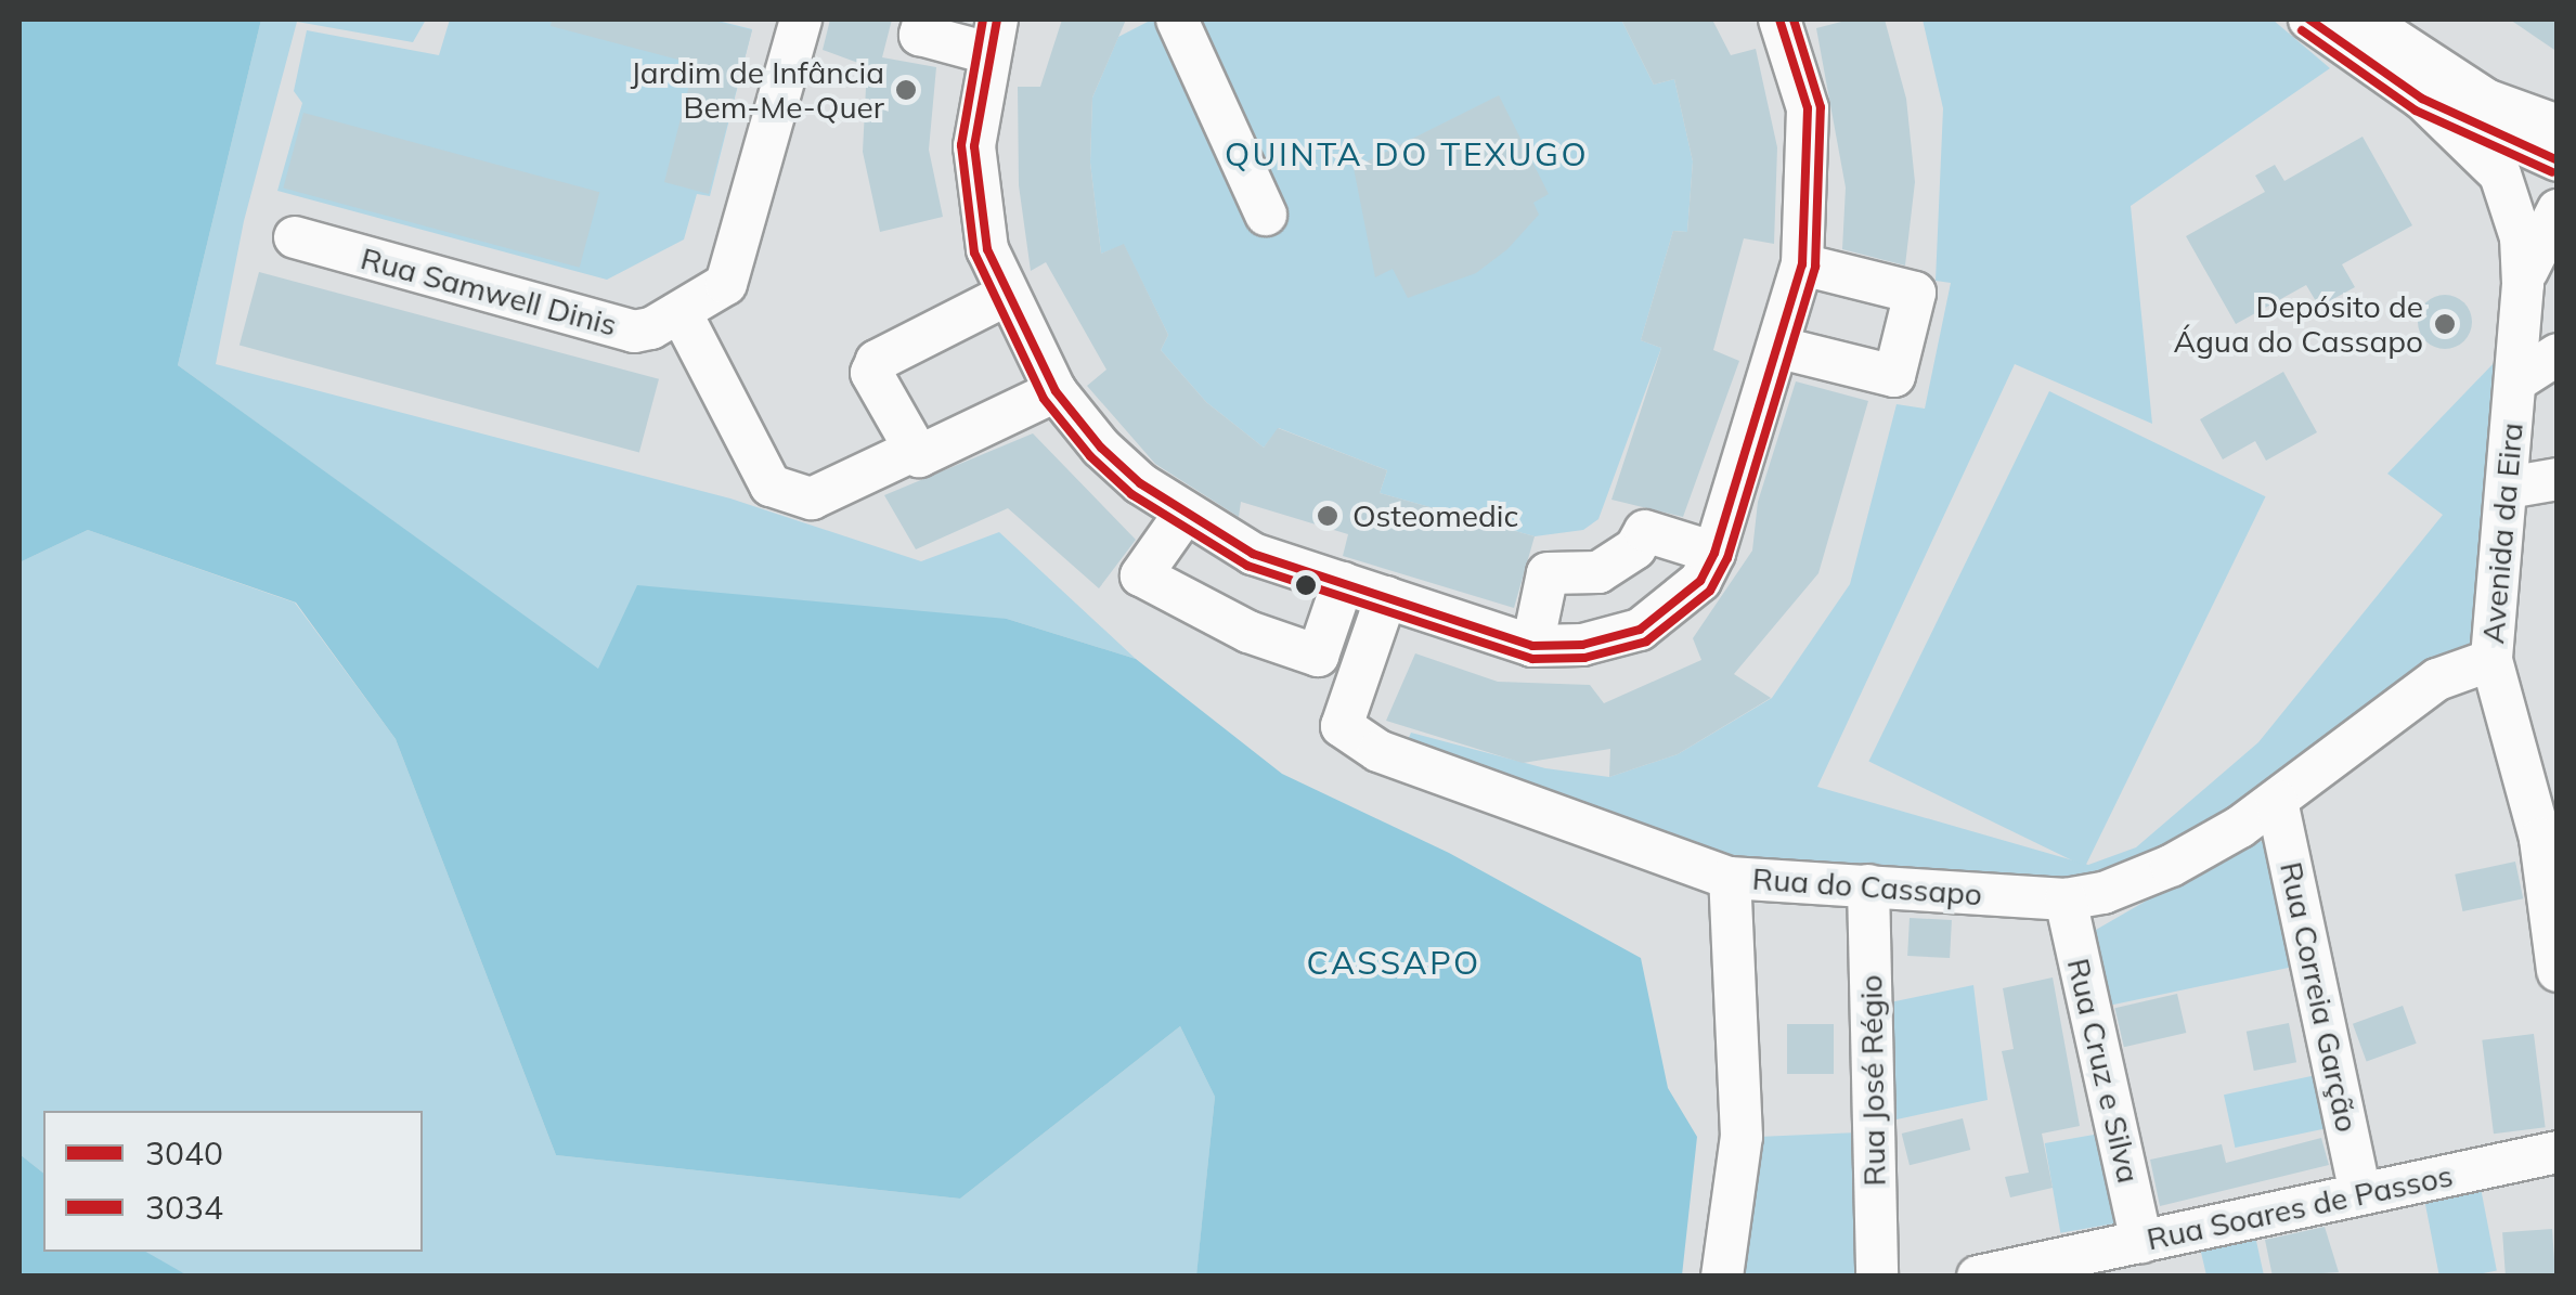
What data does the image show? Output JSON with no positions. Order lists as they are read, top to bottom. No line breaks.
{"streets":{"street":["Rua Samwell Dinis","Avenida da Eira","Rua do Cassapo","Rua Correia Garção","Rua Cruz e Silva","Rua José Régio","Rua Soares de Passos"]},"crossings":[["Avenida da Eira","Rua do Cassapo"],["Rua do Cassapo","Rua Correia Garção"],["Rua do Cassapo","Rua Cruz e Silva"],["Rua do Cassapo","Rua José Régio"],["Rua Correia Garção","Rua Soares de Passos"],["Rua Cruz e Silva","Rua Soares de Passos"]],"districts":["QUINTA DO TEXUGO","CASSAPO"],"places":["Jardim de Infância Bem-Me-Quer","Depósito de Água do Cassapo","Osteomedic"],"lines":["transit line 3040","transit line 3034"],"legend":["3040","3034"]}
